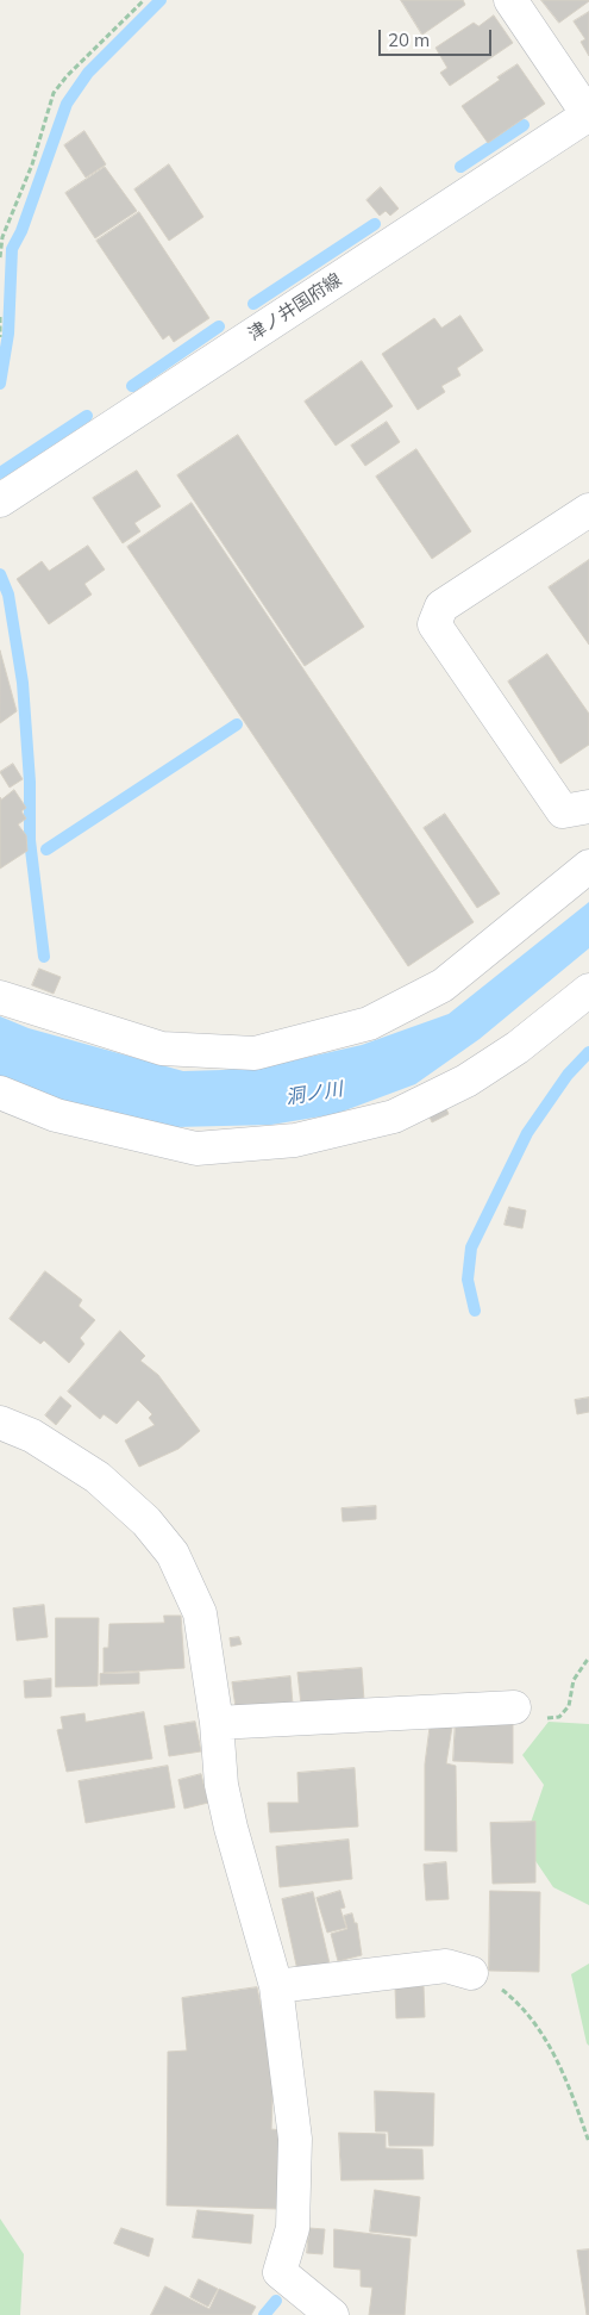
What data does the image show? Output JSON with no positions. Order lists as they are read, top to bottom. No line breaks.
{"streets":{"street":["津ノ井国府線"]},"water":["洞ノ川"],"scale_bar":"20 m"}
